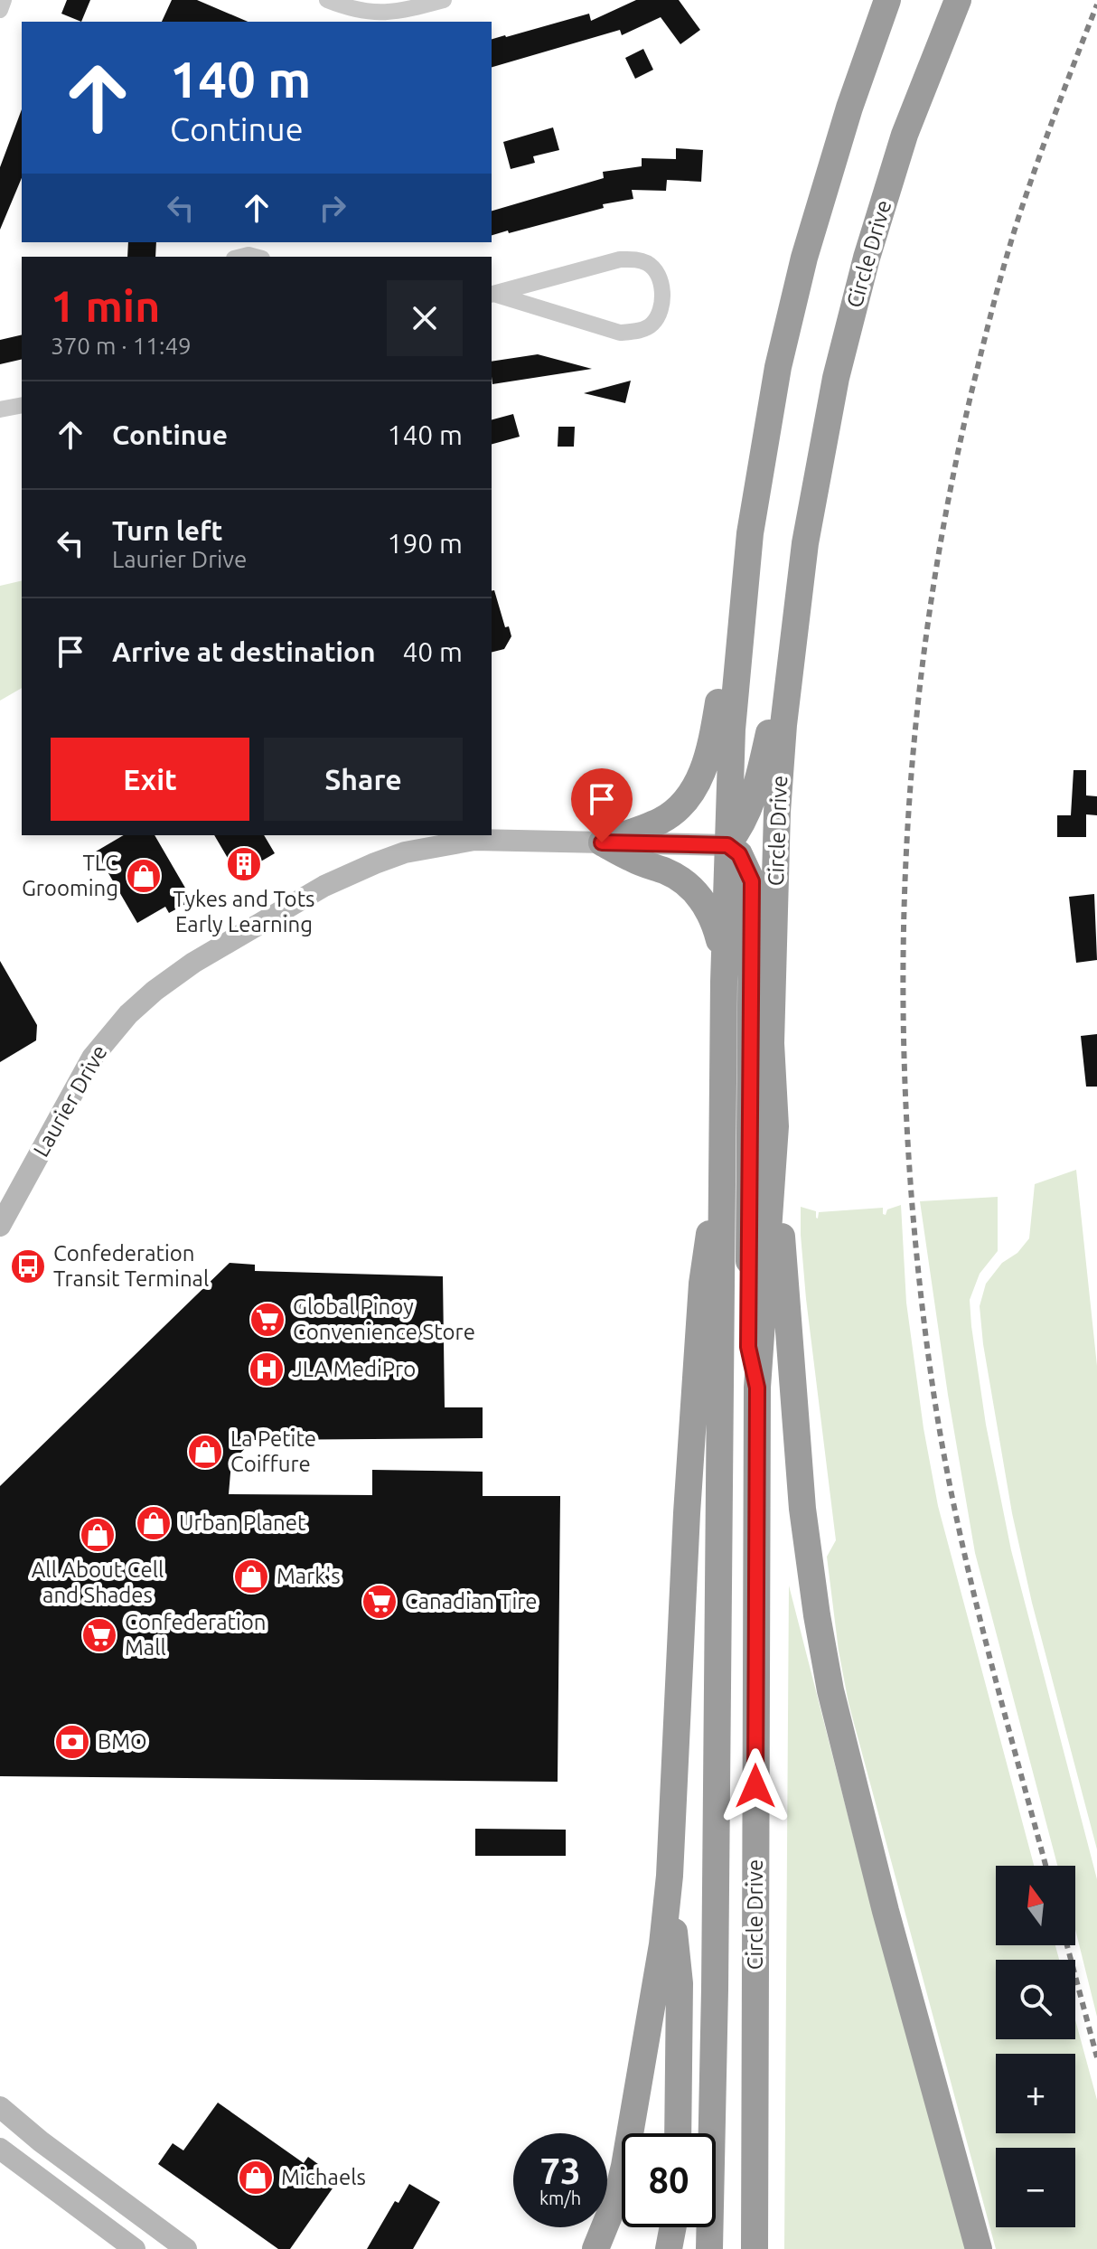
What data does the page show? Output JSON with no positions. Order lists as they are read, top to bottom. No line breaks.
{"streets":{"highway":["Circle Drive"],"main road":["Laurier Drive"]},"crossings":[["Circle Drive","Laurier Drive"]],"places":{"building":["Tykes and Tots Early Learning"],"shop":["TLC Grooming","La Petite Coiffure","Urban Planet","All About Cell and Shades","Mark's","Michaels"],"bus stop":["Confederation Transit Terminal"],"supermarket":["Global Pinoy Convenience Store","Canadian Tire","Confederation Mall"],"hospital":["JLA MediPro"],"bank":["BMO"]},"north":"top","page":{"turn":["140 m","Continue"],"heading":["1 min","370 m · 11:49"],"list":[{"name":"Continue","value":"140 m"},{"name":"Turn left","note":"Laurier Drive","value":"190 m"},{"name":"Arrive at destination","value":"40 m"}],"buttons":["Exit","Share"],"map_buttons":["+","−"],"speed":"73 km/h","limit":"80"}}
